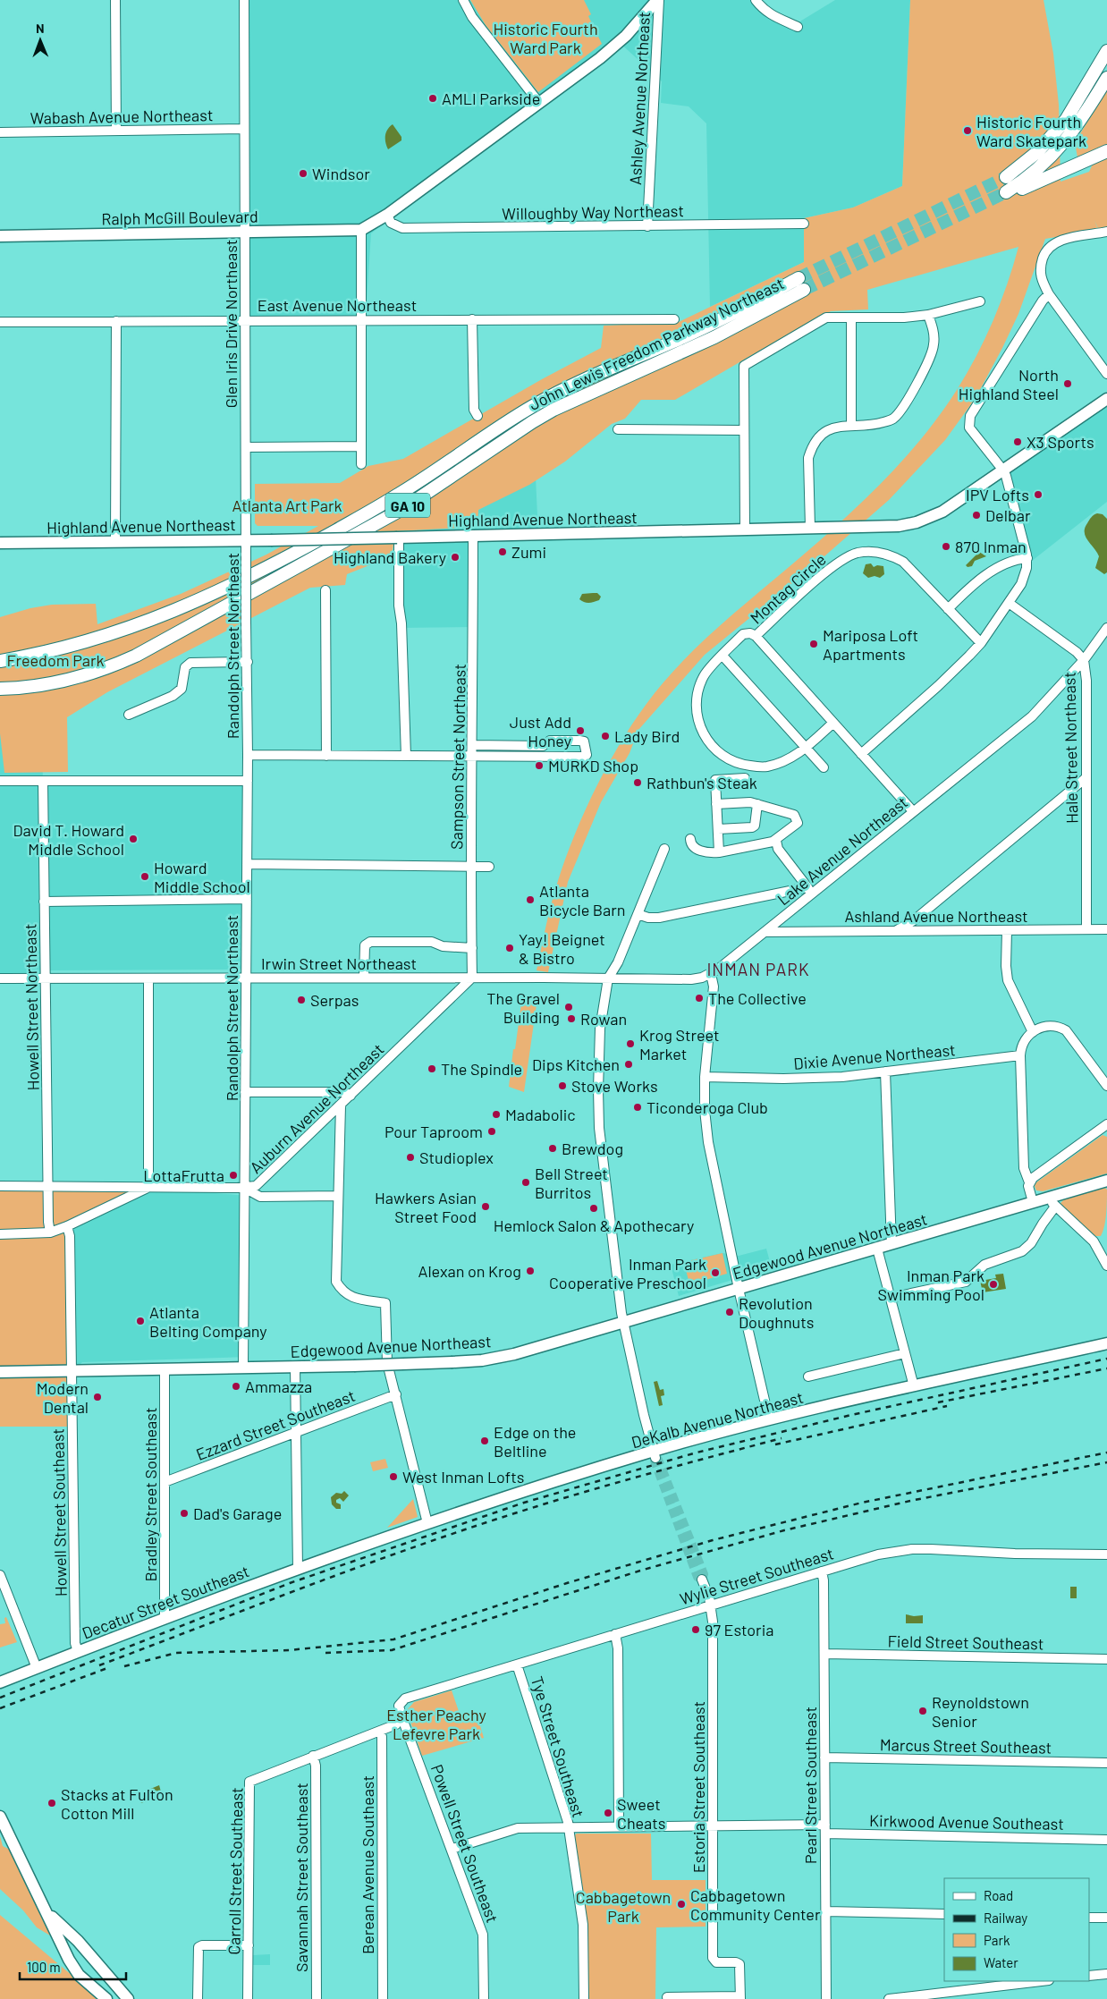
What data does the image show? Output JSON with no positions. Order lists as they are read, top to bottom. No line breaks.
{"streets":{"highway":["John Lewis Freedom Parkway Northeast","GA 10"],"main road":["Ralph McGill Boulevard","Highland Avenue Northeast","Edgewood Avenue Northeast","DeKalb Avenue Northeast","Decatur Street Southeast"],"street":["Ashley Avenue Northeast","Wabash Avenue Northeast","Willoughby Way Northeast","East Avenue Northeast","Glen Iris Drive Northeast","Montag Circle","Randolph Street Northeast","Hale Street Northeast","Sampson Street Northeast","Lake Avenue Northeast","Ashland Avenue Northeast","Irwin Street Northeast","Howell Street Northeast","Dixie Avenue Northeast","Auburn Avenue Northeast","Ezzard Street Southeast","Bradley Street Southeast","Howell Street Southeast","Wylie Street Southeast","Field Street Southeast","Marcus Street Southeast","Tye Street Southeast","Pearl Street Southeast","Estoria Street Southeast","Kirkwood Avenue Southeast","Powell Street Southeast","Berean Avenue Southeast","Carroll Street Southeast","Savannah Street Southeast"]},"crossings":[["Ashley Avenue Northeast","Willoughby Way Northeast"],["Wabash Avenue Northeast","Glen Iris Drive Northeast"],["Ralph McGill Boulevard","Glen Iris Drive Northeast"],["East Avenue Northeast","Glen Iris Drive Northeast"],["Glen Iris Drive Northeast","Highland Avenue Northeast"],["Glen Iris Drive Northeast","Randolph Street Northeast"],["Highland Avenue Northeast","Randolph Street Northeast"],["Highland Avenue Northeast","Sampson Street Northeast"],["Montag Circle","Lake Avenue Northeast"],["Randolph Street Northeast","Irwin Street Northeast"],["Randolph Street Northeast","Auburn Avenue Northeast"],["Randolph Street Northeast","Edgewood Avenue Northeast"],["Hale Street Northeast","Lake Avenue Northeast"],["Hale Street Northeast","Ashland Avenue Northeast"],["Sampson Street Northeast","Irwin Street Northeast"],["Sampson Street Northeast","Auburn Avenue Northeast"],["Lake Avenue Northeast","Ashland Avenue Northeast"],["Lake Avenue Northeast","Irwin Street Northeast"],["Irwin Street Northeast","Howell Street Northeast"],["Irwin Street Northeast","Auburn Avenue Northeast"],["Howell Street Northeast","Auburn Avenue Northeast"],["Edgewood Avenue Northeast","Bradley Street Southeast"],["Edgewood Avenue Northeast","Howell Street Southeast"],["DeKalb Avenue Northeast","Decatur Street Southeast"],["Ezzard Street Southeast","Bradley Street Southeast"],["Bradley Street Southeast","Decatur Street Southeast"],["Howell Street Southeast","Decatur Street Southeast"],["Wylie Street Southeast","Tye Street Southeast"],["Wylie Street Southeast","Pearl Street Southeast"],["Wylie Street Southeast","Estoria Street Southeast"],["Wylie Street Southeast","Powell Street Southeast"],["Field Street Southeast","Pearl Street Southeast"],["Marcus Street Southeast","Pearl Street Southeast"],["Tye Street Southeast","Kirkwood Avenue Southeast"],["Pearl Street Southeast","Kirkwood Avenue Southeast"],["Estoria Street Southeast","Kirkwood Avenue Southeast"],["Kirkwood Avenue Southeast","Powell Street Southeast"],["Carroll Street Southeast","Savannah Street Southeast"]],"districts":["INMAN PARK"],"parks":["Historic Fourth Ward Park","Atlanta Art Park","Freedom Park","Esther Peachy Lefevre Park","Cabbagetown Park"],"places":["AMLI Parkside","Historic Fourth Ward Skatepark","Windsor","North Highland Steel","X3 Sports","IPV Lofts","Delbar","870 Inman","Zumi","Highland Bakery","Mariposa Loft Apartments","Just Add Honey","Lady Bird","MURKD Shop","Rathbun's Steak","David T. Howard Middle School","Howard Middle School","Atlanta Bicycle Barn","Yay! Beignet & Bistro","The Collective","Serpas","The Gravel Building","Rowan","Krog Street Market","Dips Kitchen","The Spindle","Stove Works","Ticonderoga Club","Madabolic","Pour Taproom","Brewdog","Studioplex","LottaFrutta","Bell Street Burritos","Hawkers Asian Street Food","Hemlock Salon & Apothecary","Alexan on Krog","Inman Park Cooperative Preschool","Inman Park Swimming Pool","Revolution Doughnuts","Atlanta Belting Company","Ammazza","Modern Dental","Edge on the Beltline","West Inman Lofts","Dad's Garage","97 Estoria","Reynoldstown Senior","Stacks at Fulton Cotton Mill","Sweet Cheats","Cabbagetown Community Center"],"legend":["Road","Railway","Park","Water"],"scale_bar":"100 m","north":"top"}
